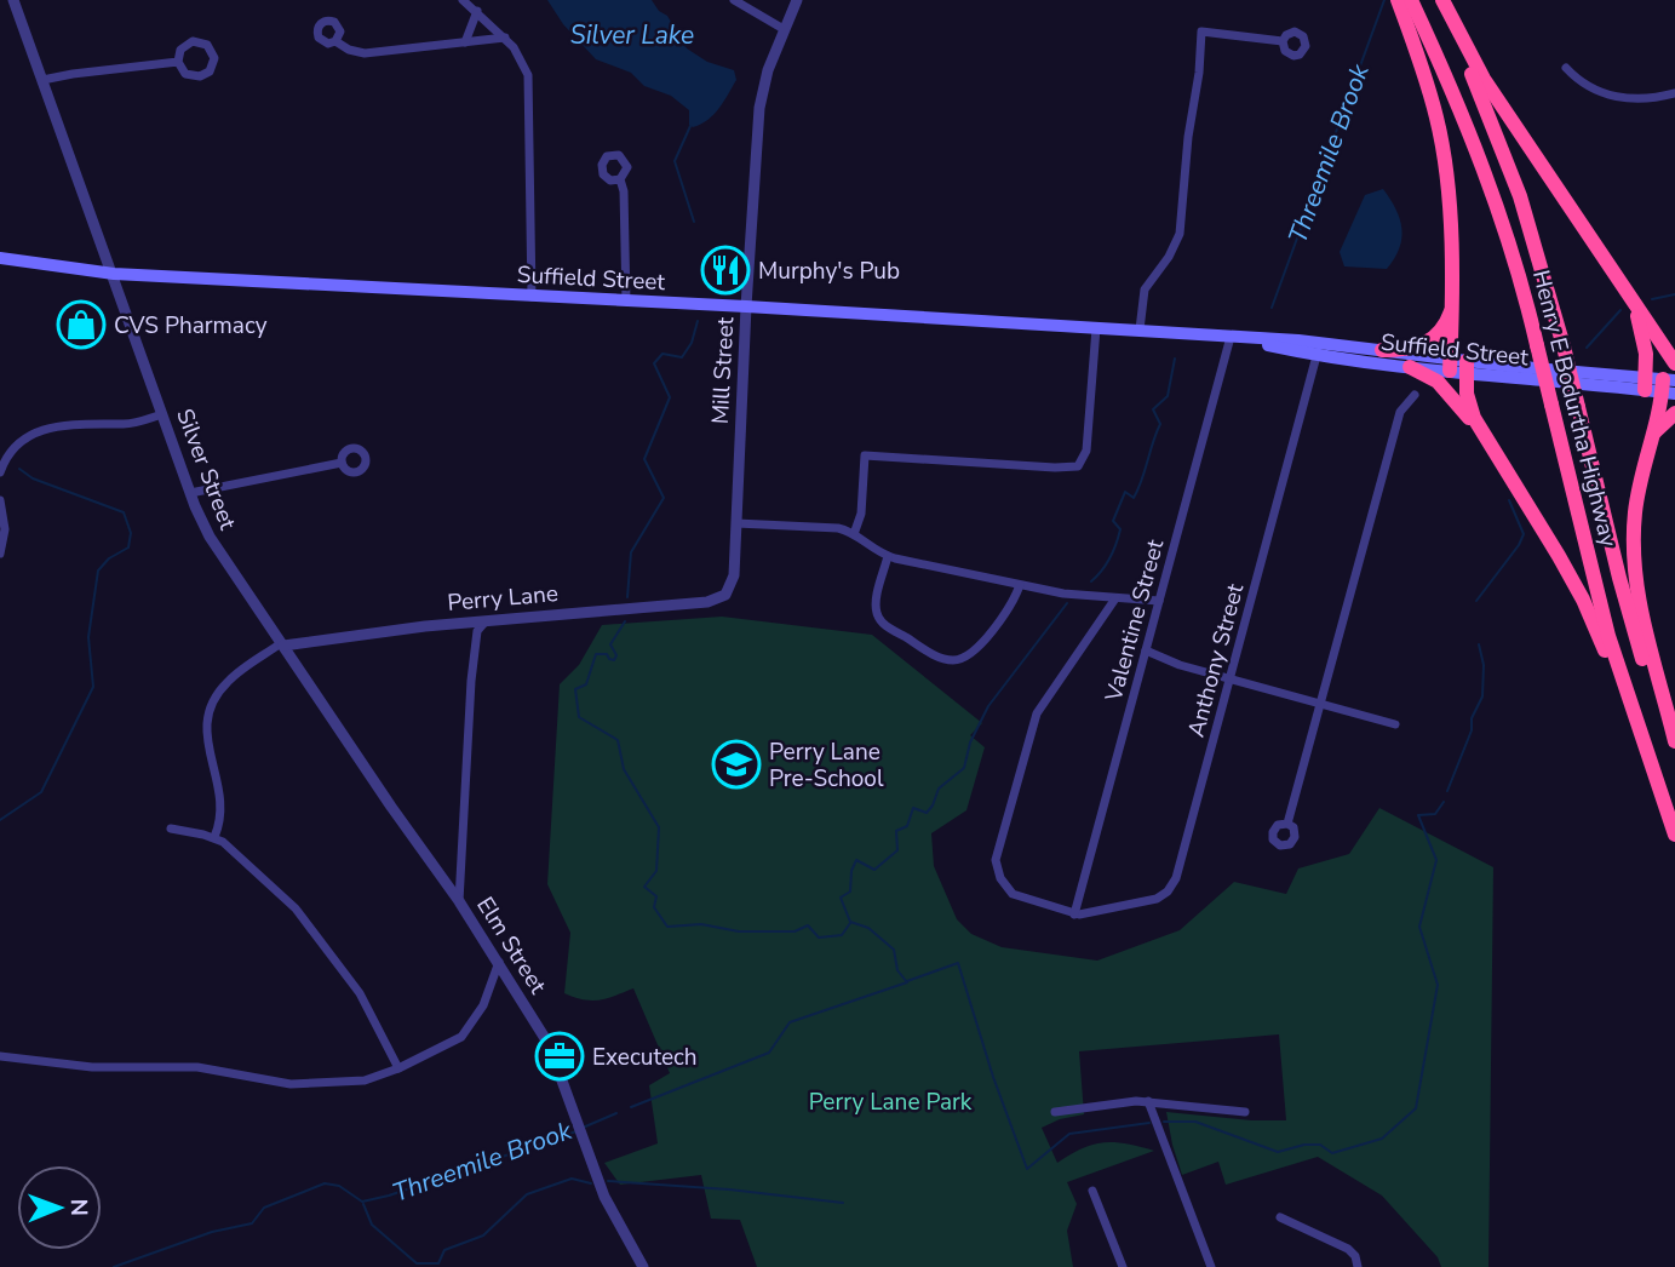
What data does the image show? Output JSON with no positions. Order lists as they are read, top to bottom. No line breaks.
{"streets":{"highway":["Henry E Bodurtha Highway"],"main road":["Suffield Street"],"street":["Mill Street","Silver Street","Perry Lane","Valentine Street","Anthony Street","Elm Street"]},"crossings":[["Suffield Street","Mill Street"],["Suffield Street","Silver Street"],["Suffield Street","Valentine Street"],["Suffield Street","Anthony Street"],["Mill Street","Perry Lane"],["Silver Street","Perry Lane"],["Silver Street","Elm Street"],["Perry Lane","Elm Street"],["Valentine Street","Anthony Street"]],"water":["Silver Lake","Threemile Brook"],"parks":["Perry Lane Park"],"places":{"restaurant":["Murphy's Pub"],"shop":["CVS Pharmacy"],"school or university":["Perry Lane Pre-School"],"office":["Executech"]},"north":"right"}
